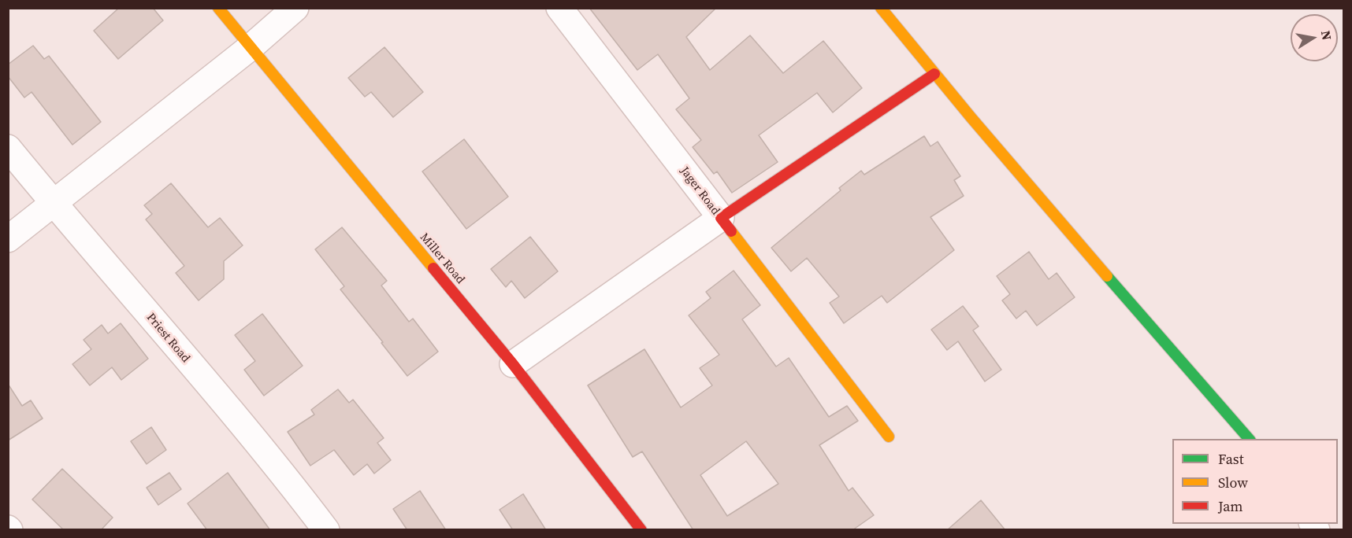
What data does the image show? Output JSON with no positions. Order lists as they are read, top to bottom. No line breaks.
{"streets":{"street":["Jager Road","Miller Road","Priest Road"]},"crossings":[["Jager Road","Miller Road"]],"legend":["Fast","Slow","Jam"],"north":"right"}
